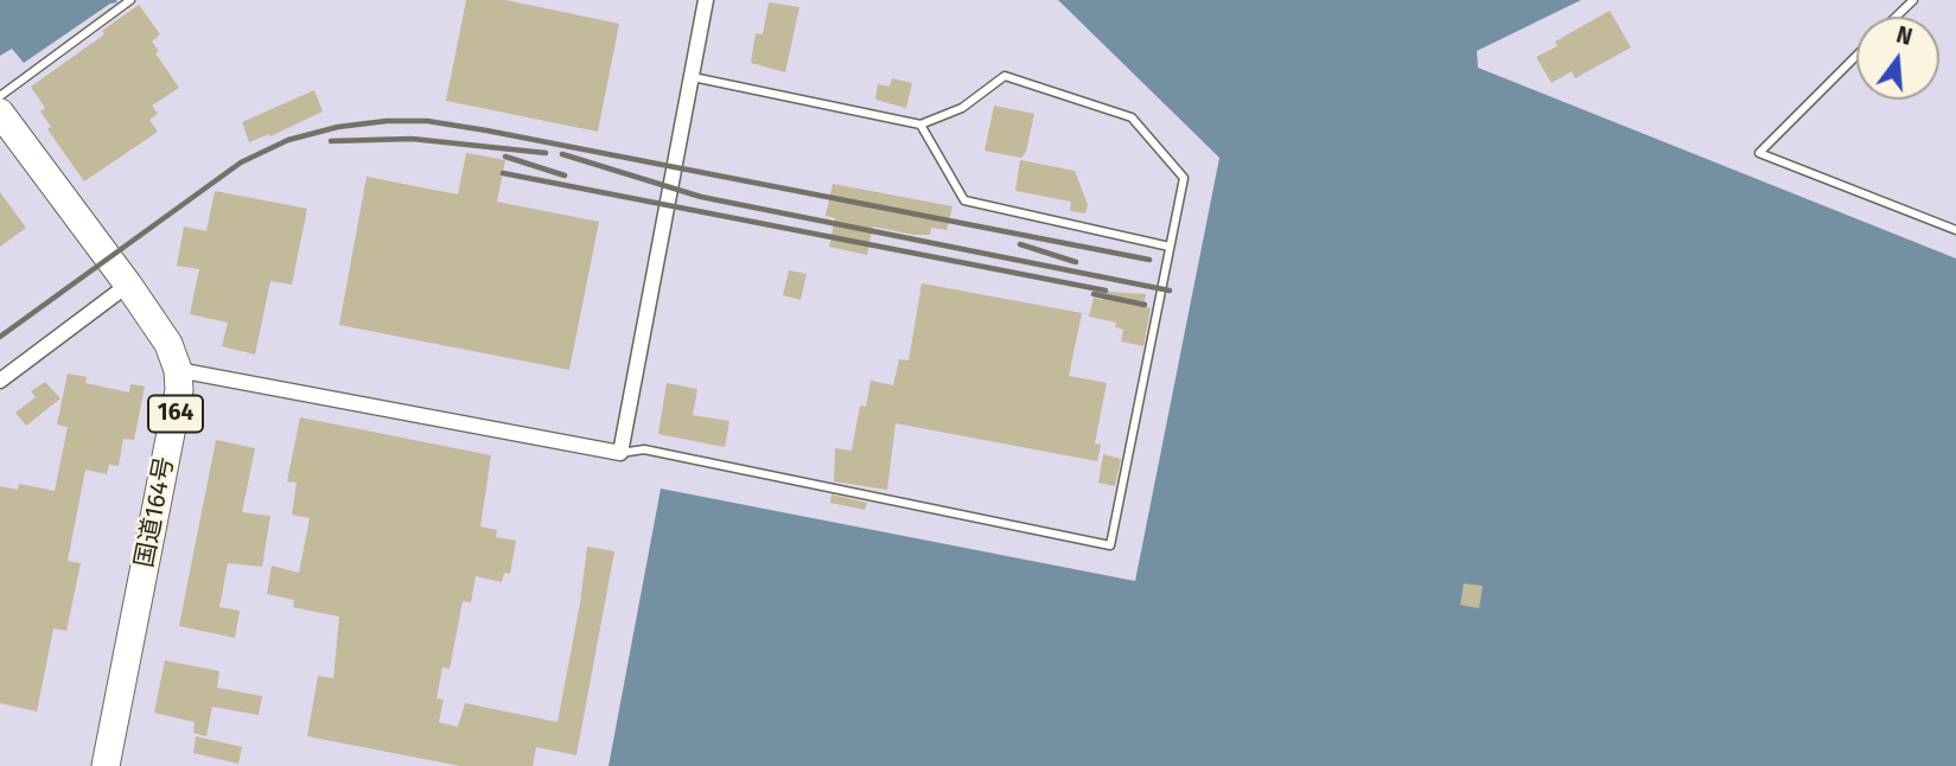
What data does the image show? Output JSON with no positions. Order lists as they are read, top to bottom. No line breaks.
{"streets":{"highway":["164","国道164号"]},"north":"top"}
